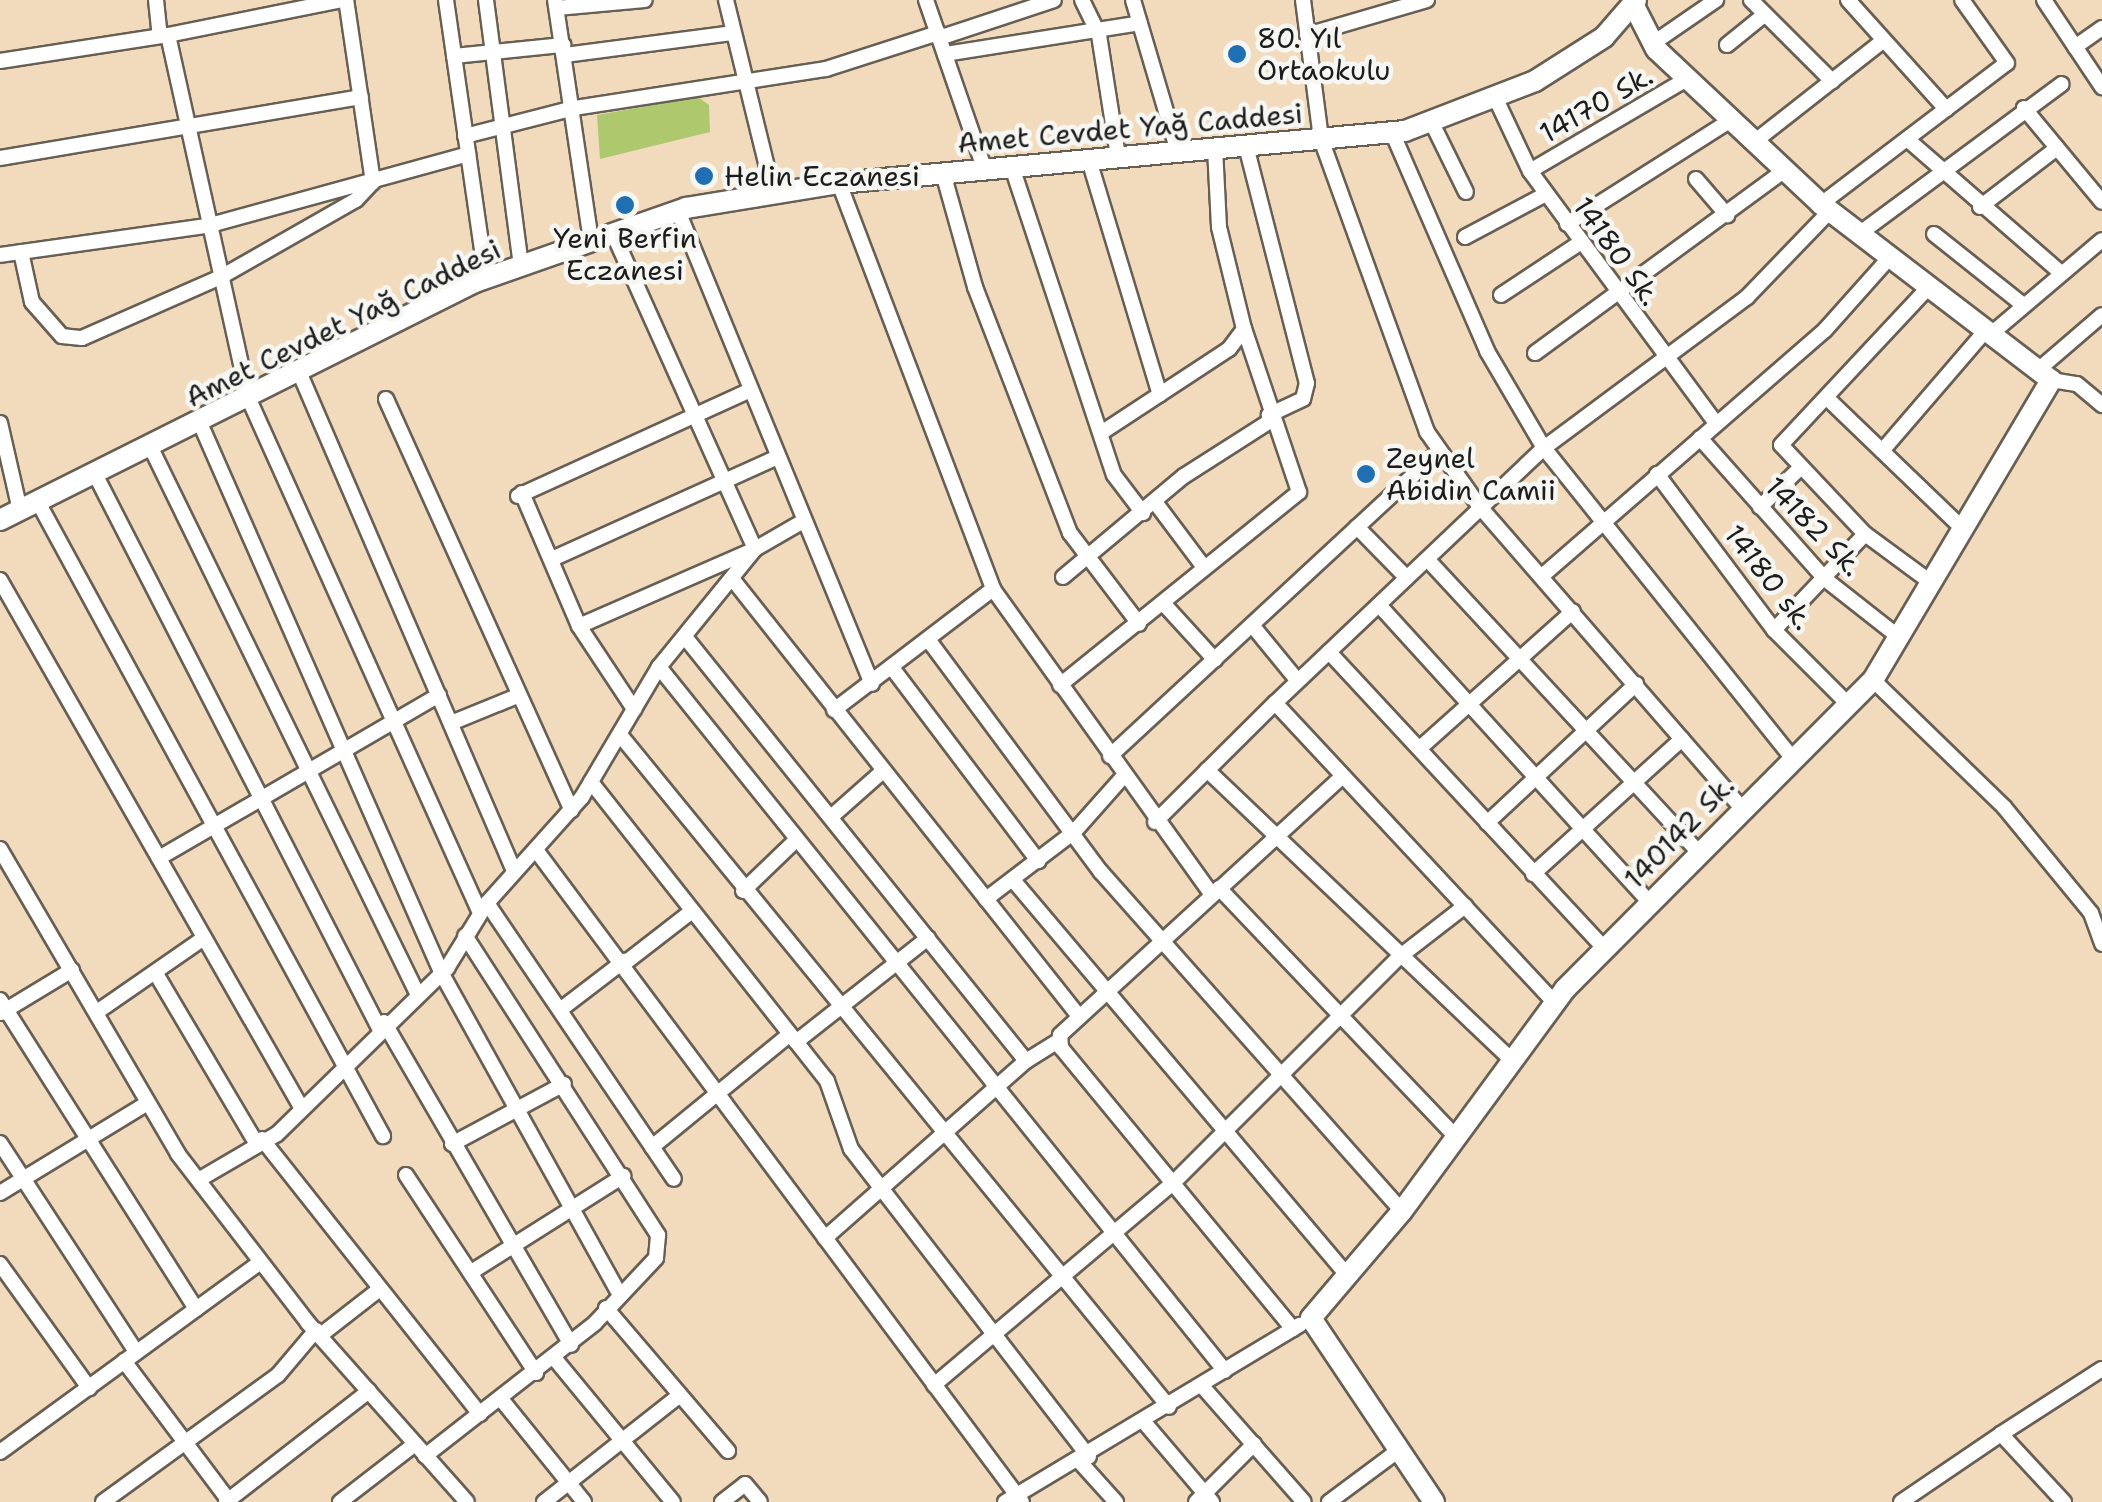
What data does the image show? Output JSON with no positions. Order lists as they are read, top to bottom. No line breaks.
{"streets":{"main road":["Amet Cevdet Yağ Caddesi","140142 Sk."],"street":["14170 Sk.","14180 Sk.","14182 Sk.","14180 sk."]},"crossings":[["14170 Sk.","14180 Sk."],["Amet Cevdet Yağ Caddesi","14180 Sk."],["14182 Sk.","140142 Sk."],["14180 sk.","140142 Sk."]],"places":["80. Yıl Ortaokulu","Helin Eczanesi","Yeni Berfin Eczanesi","Zeynel Abidin Camii"]}
